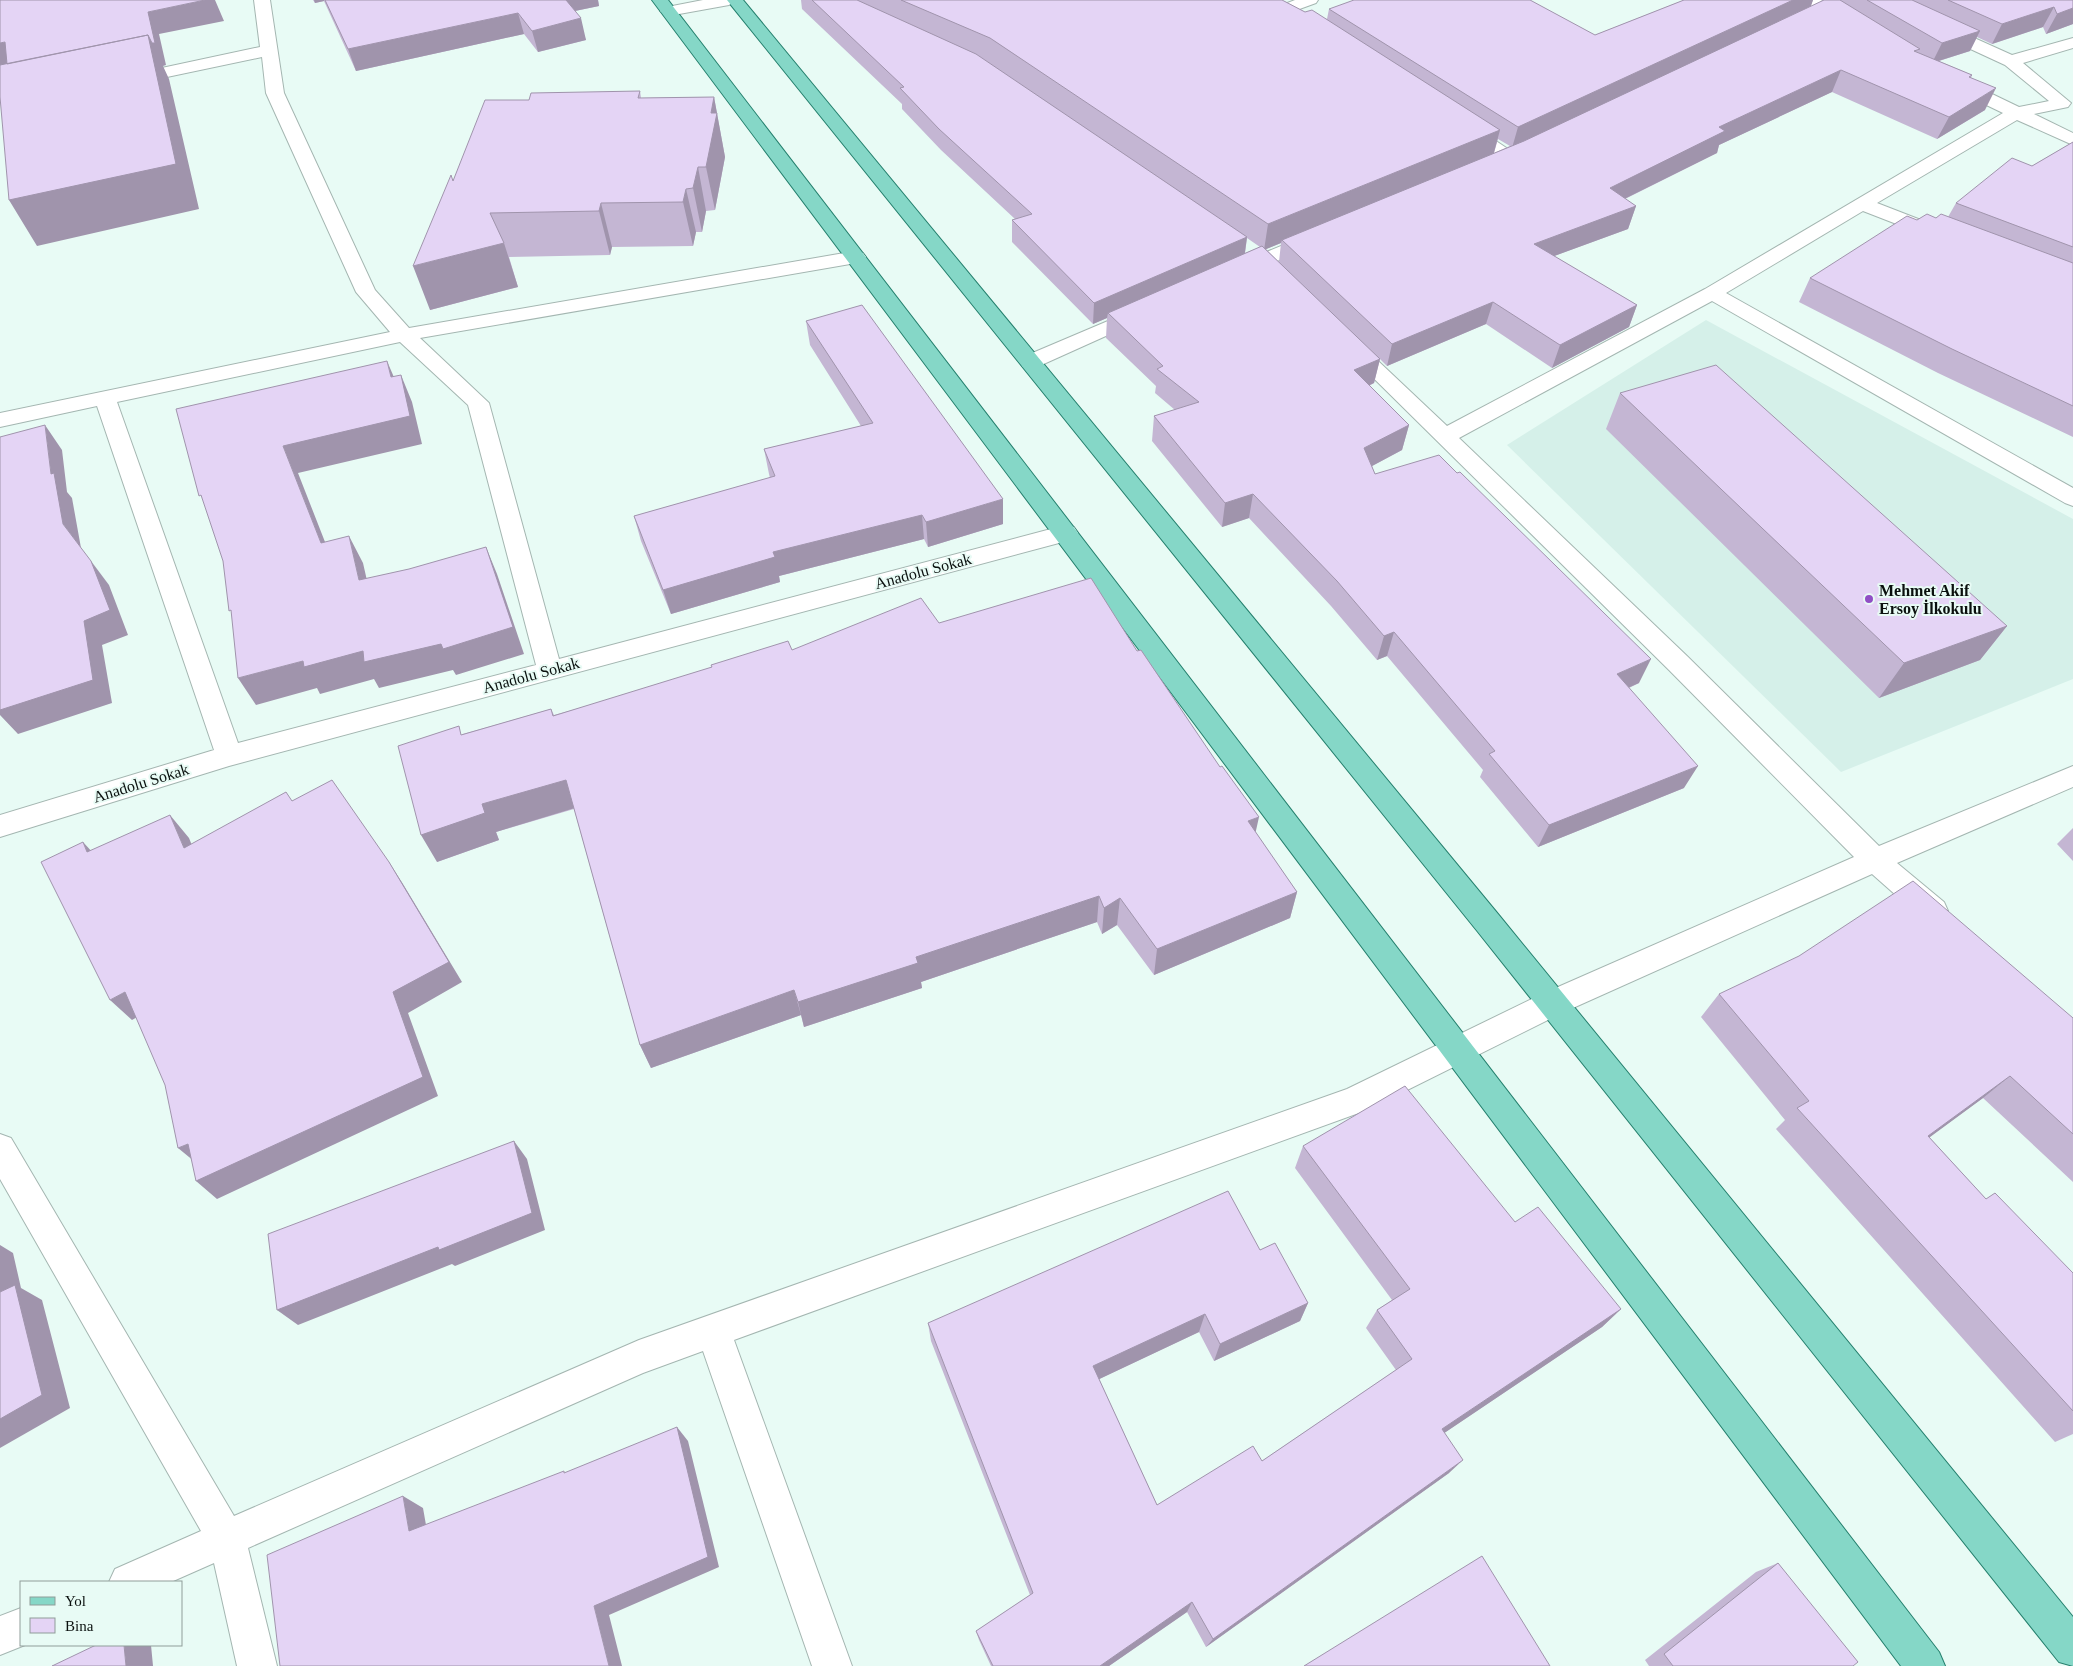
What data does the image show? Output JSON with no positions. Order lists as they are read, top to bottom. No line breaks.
{"streets":{"street":["Anadolu Sokak"]},"places":["Mehmet Akif Ersoy İlkokulu"],"legend":["Yol","Bina"]}
